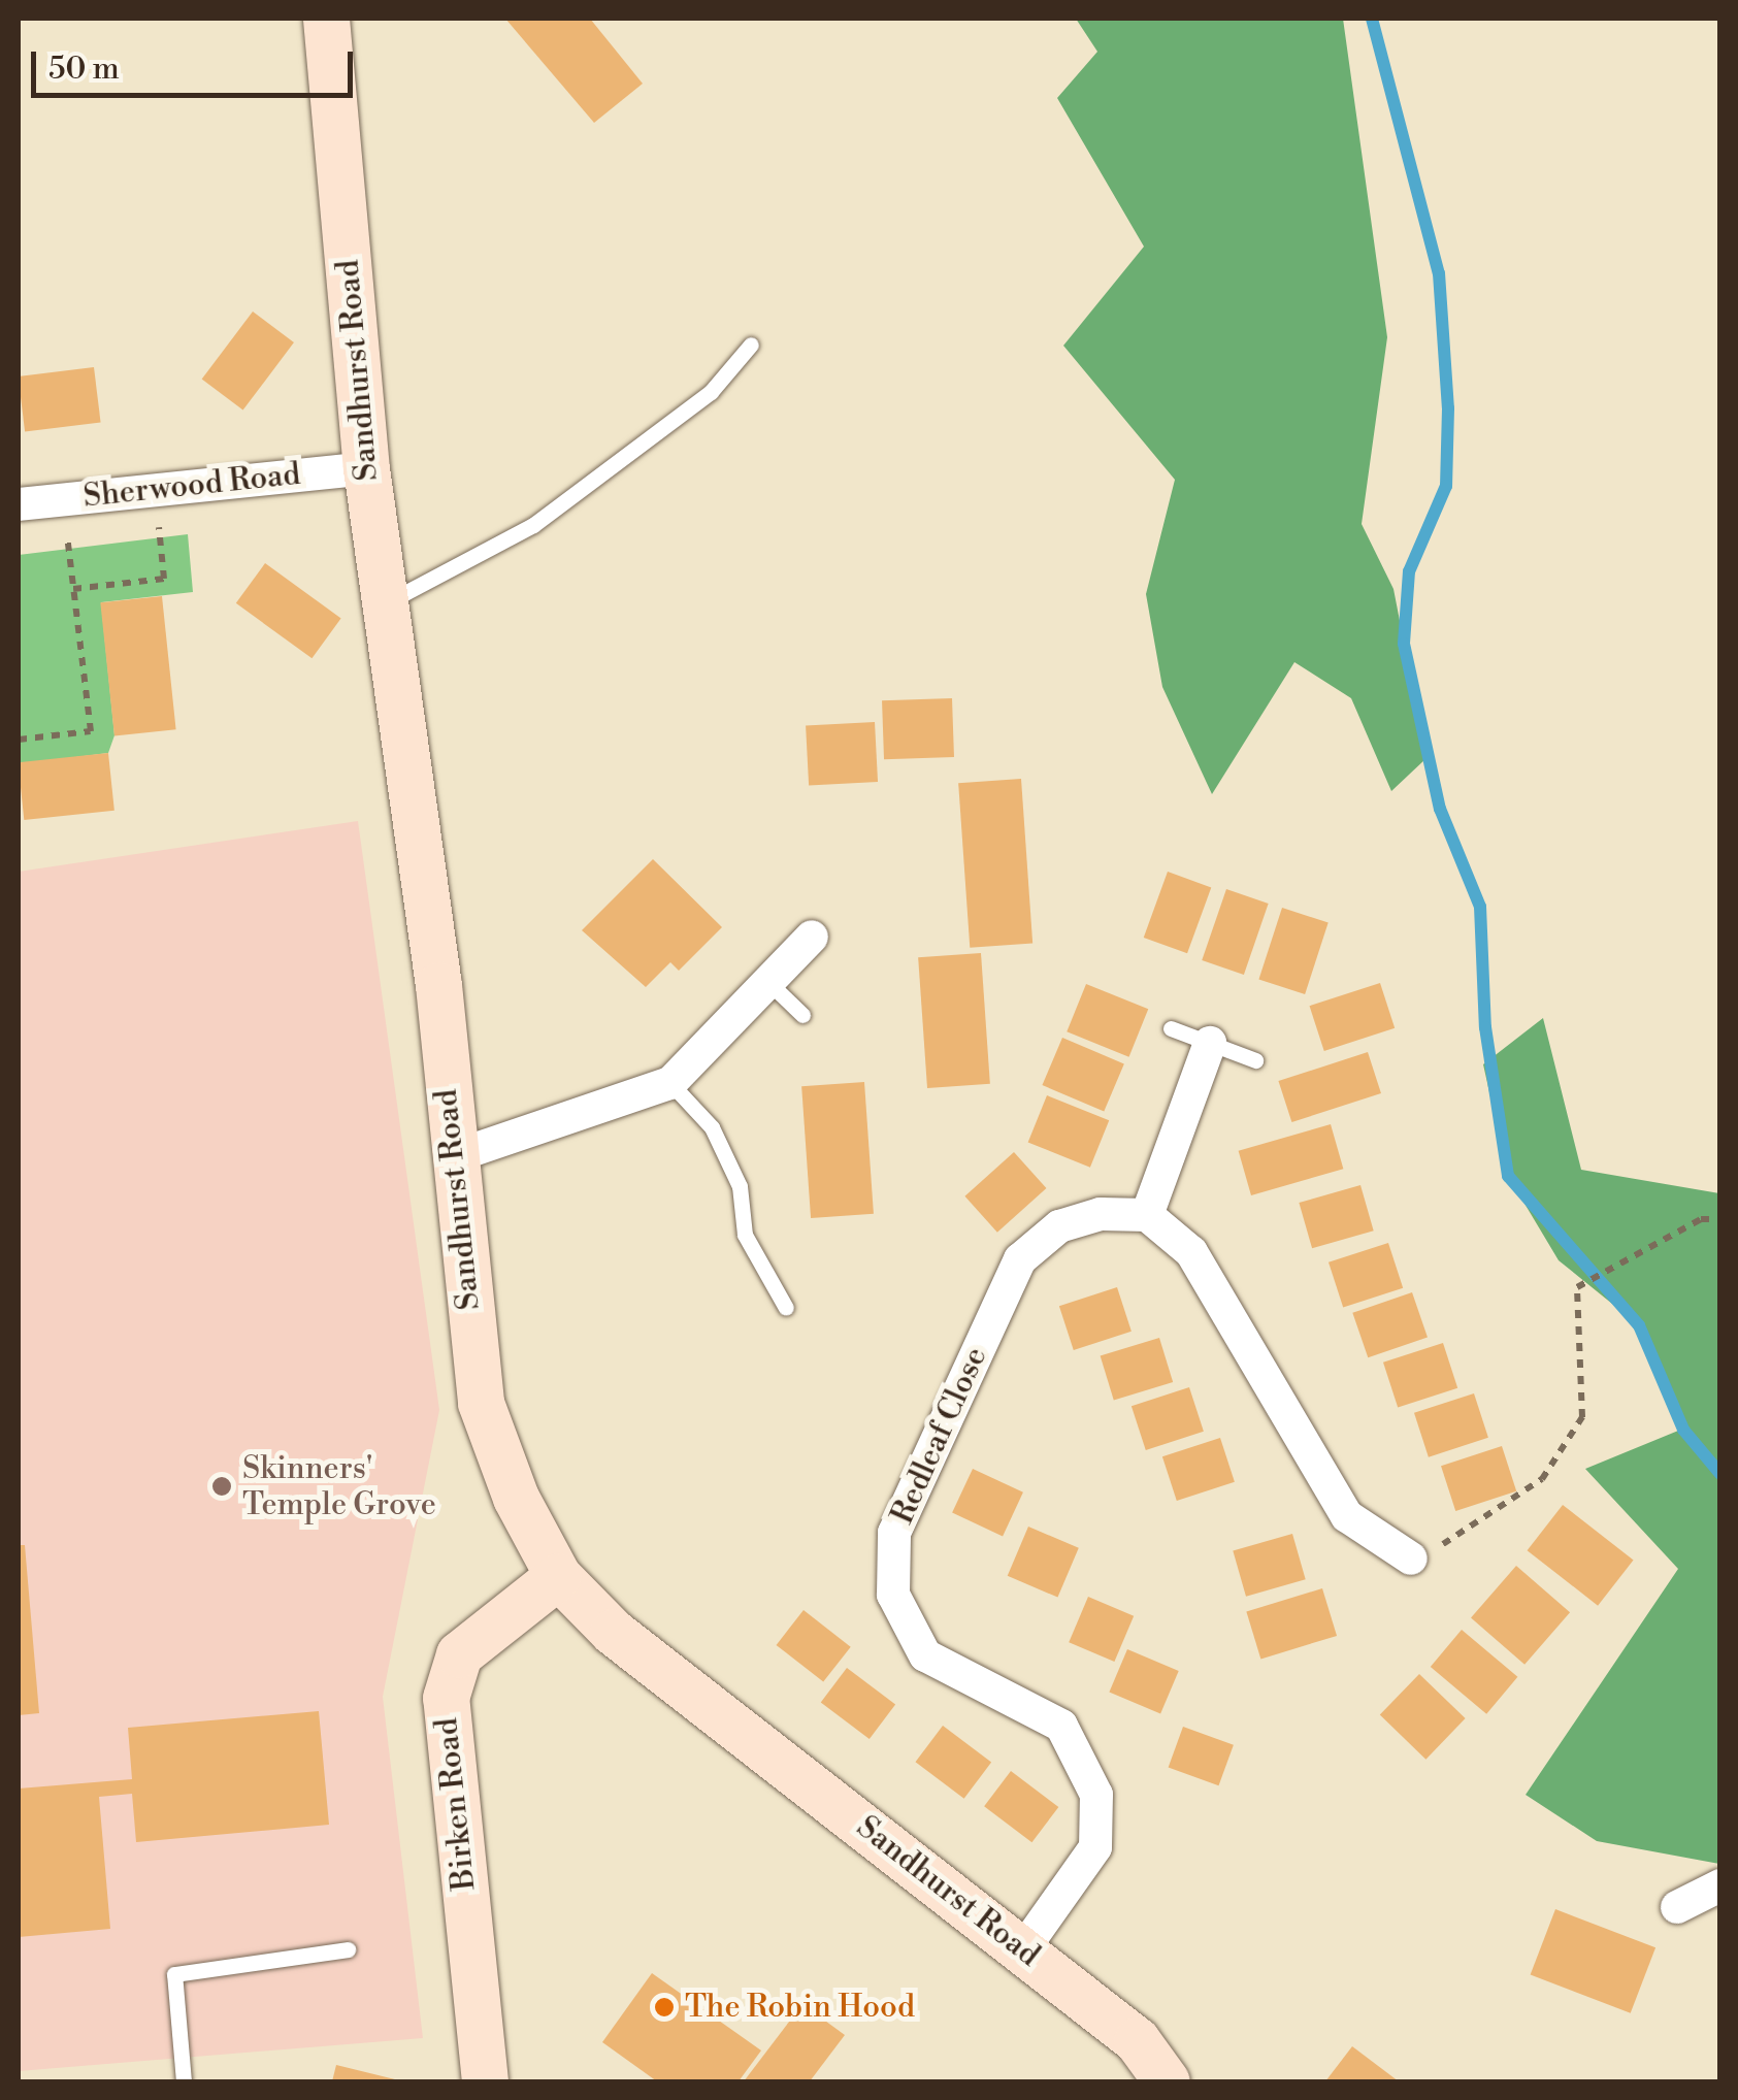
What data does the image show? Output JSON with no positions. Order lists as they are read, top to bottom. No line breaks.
{"streets":{"street":["Sandhurst Road","Sherwood Road","Redleaf Close","Birken Road"]},"crossings":[["Sandhurst Road","Sherwood Road"],["Sandhurst Road","Redleaf Close"],["Sandhurst Road","Birken Road"]],"places":["Skinners' Temple Grove","The Robin Hood"],"scale_bar":"50 m"}
